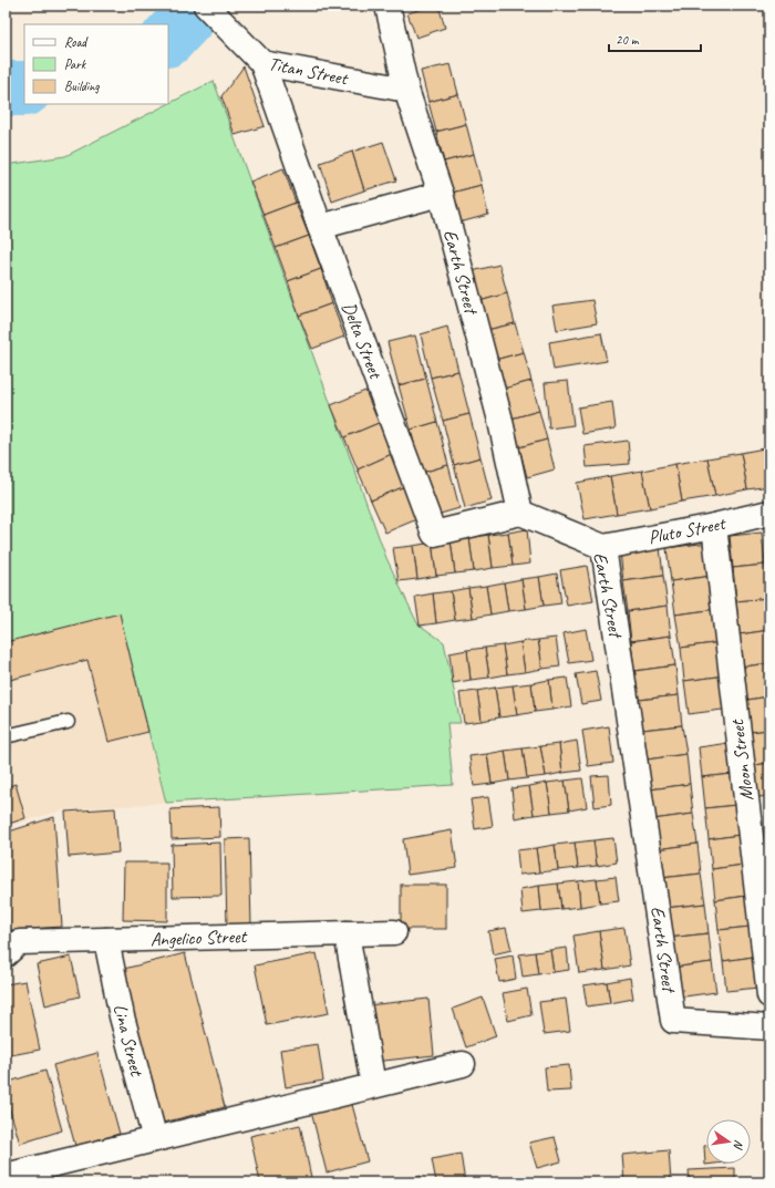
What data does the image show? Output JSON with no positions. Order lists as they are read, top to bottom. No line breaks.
{"streets":{"street":["Titan Street","Earth Street","Delta Street","Pluto Street","Moon Street","Angelico Street","Lina Street"]},"crossings":[["Titan Street","Earth Street"],["Titan Street","Delta Street"],["Earth Street","Delta Street"],["Earth Street","Pluto Street"],["Pluto Street","Moon Street"],["Angelico Street","Lina Street"]],"legend":["Road","Park","Building"],"scale_bar":"20 m","north":"right"}
